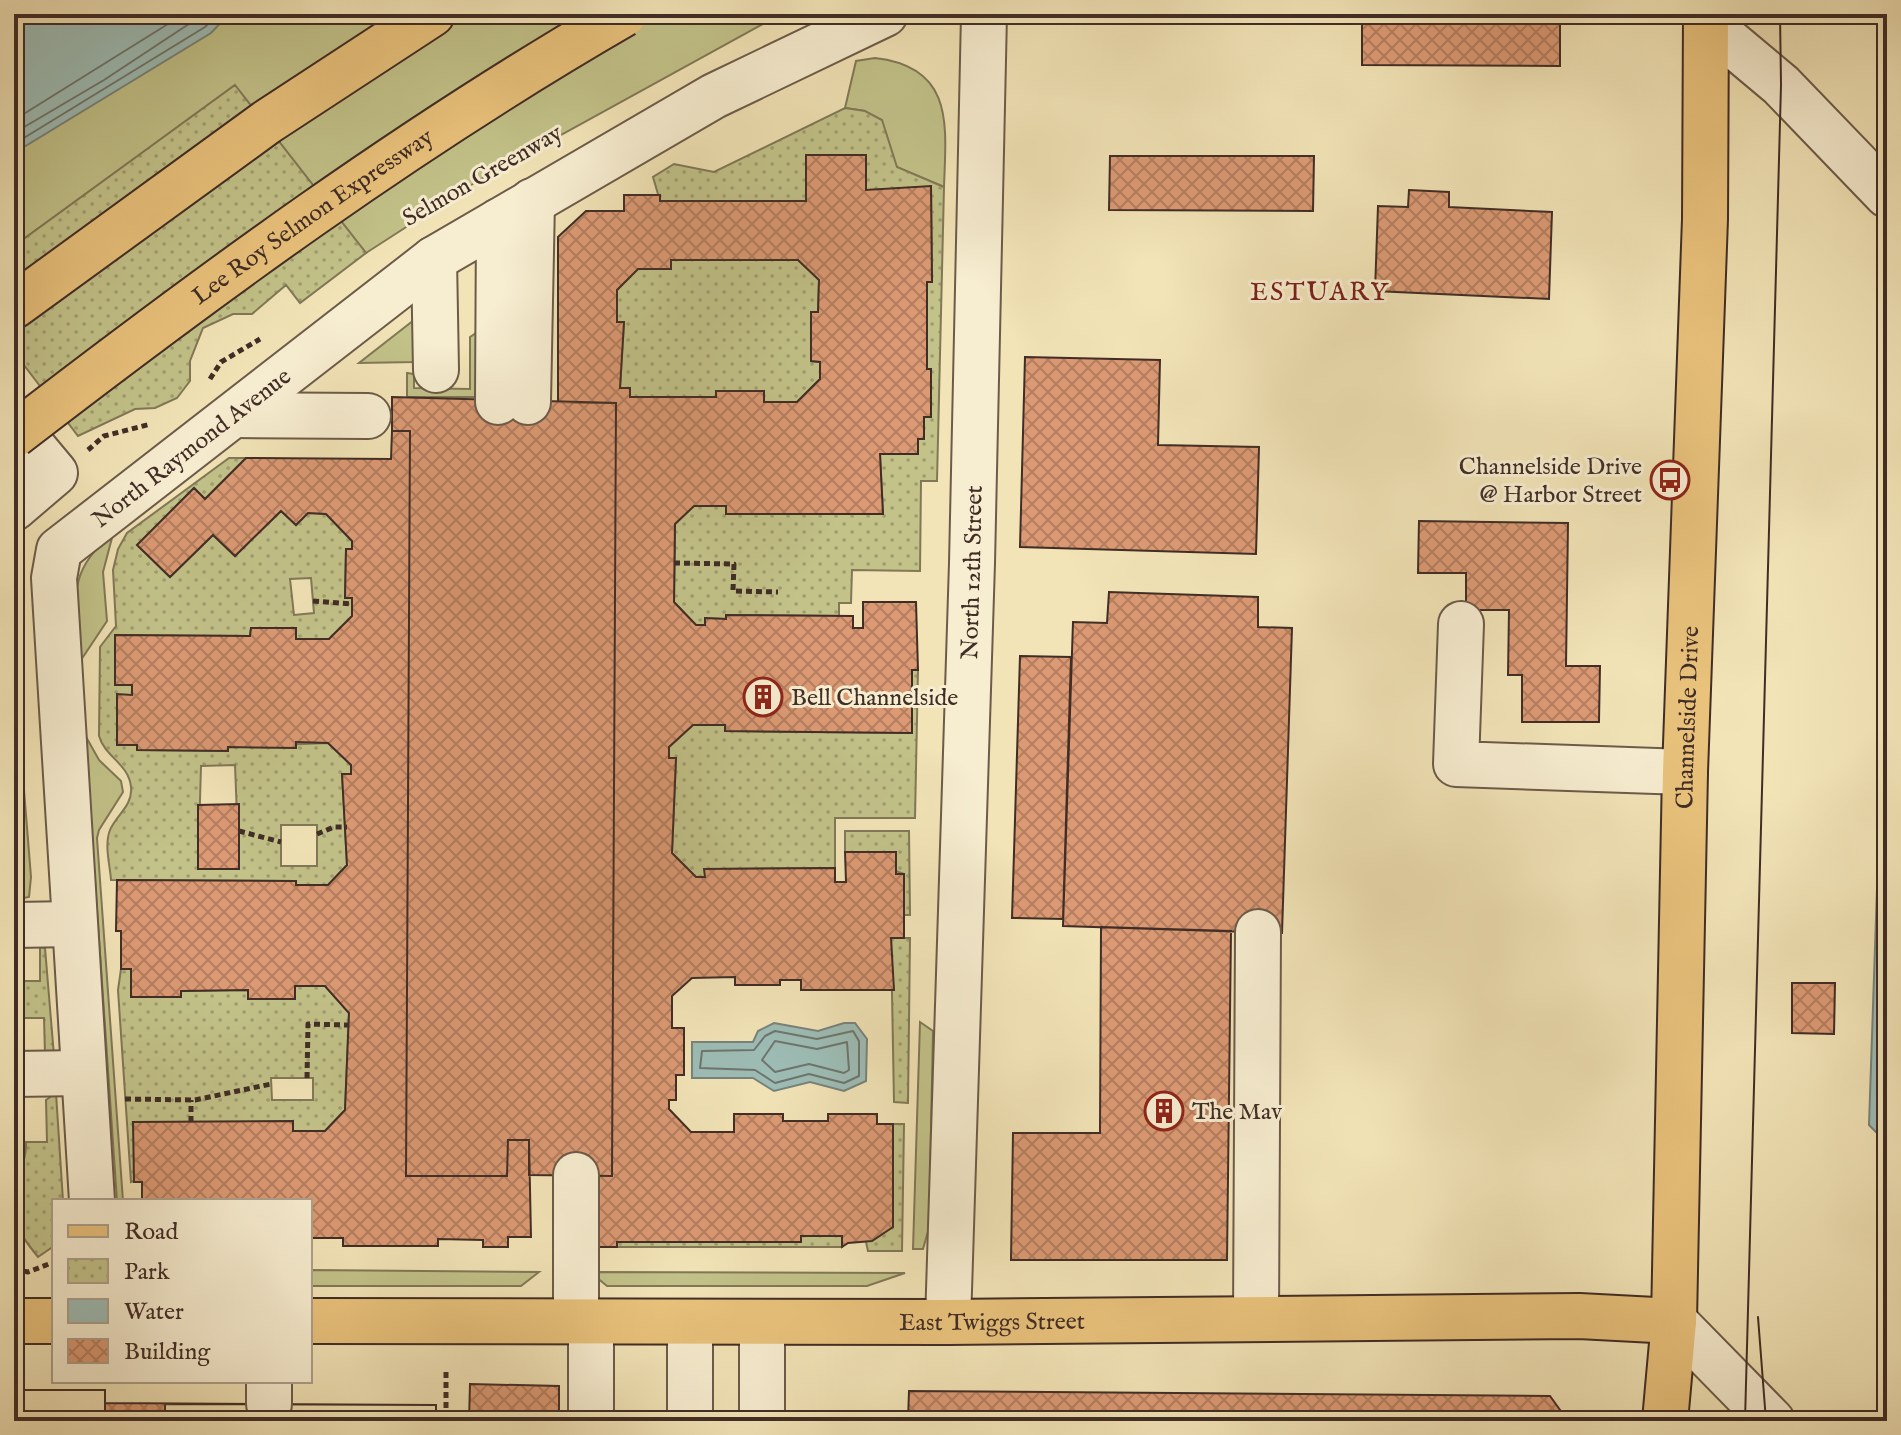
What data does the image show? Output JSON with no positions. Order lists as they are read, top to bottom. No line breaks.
{"streets":{"main road":["Lee Roy Selmon Expressway","Channelside Drive","East Twiggs Street"],"street":["North Raymond Avenue","North 12th Street"]},"crossings":[["North 12th Street","East Twiggs Street"],["Channelside Drive","East Twiggs Street"]],"districts":["ESTUARY"],"places":{"bus stop":["Channelside Drive @ Harbor Street"],"building":["Bell Channelside","The Mav"]},"legend":["Road","Park","Water","Building"]}
